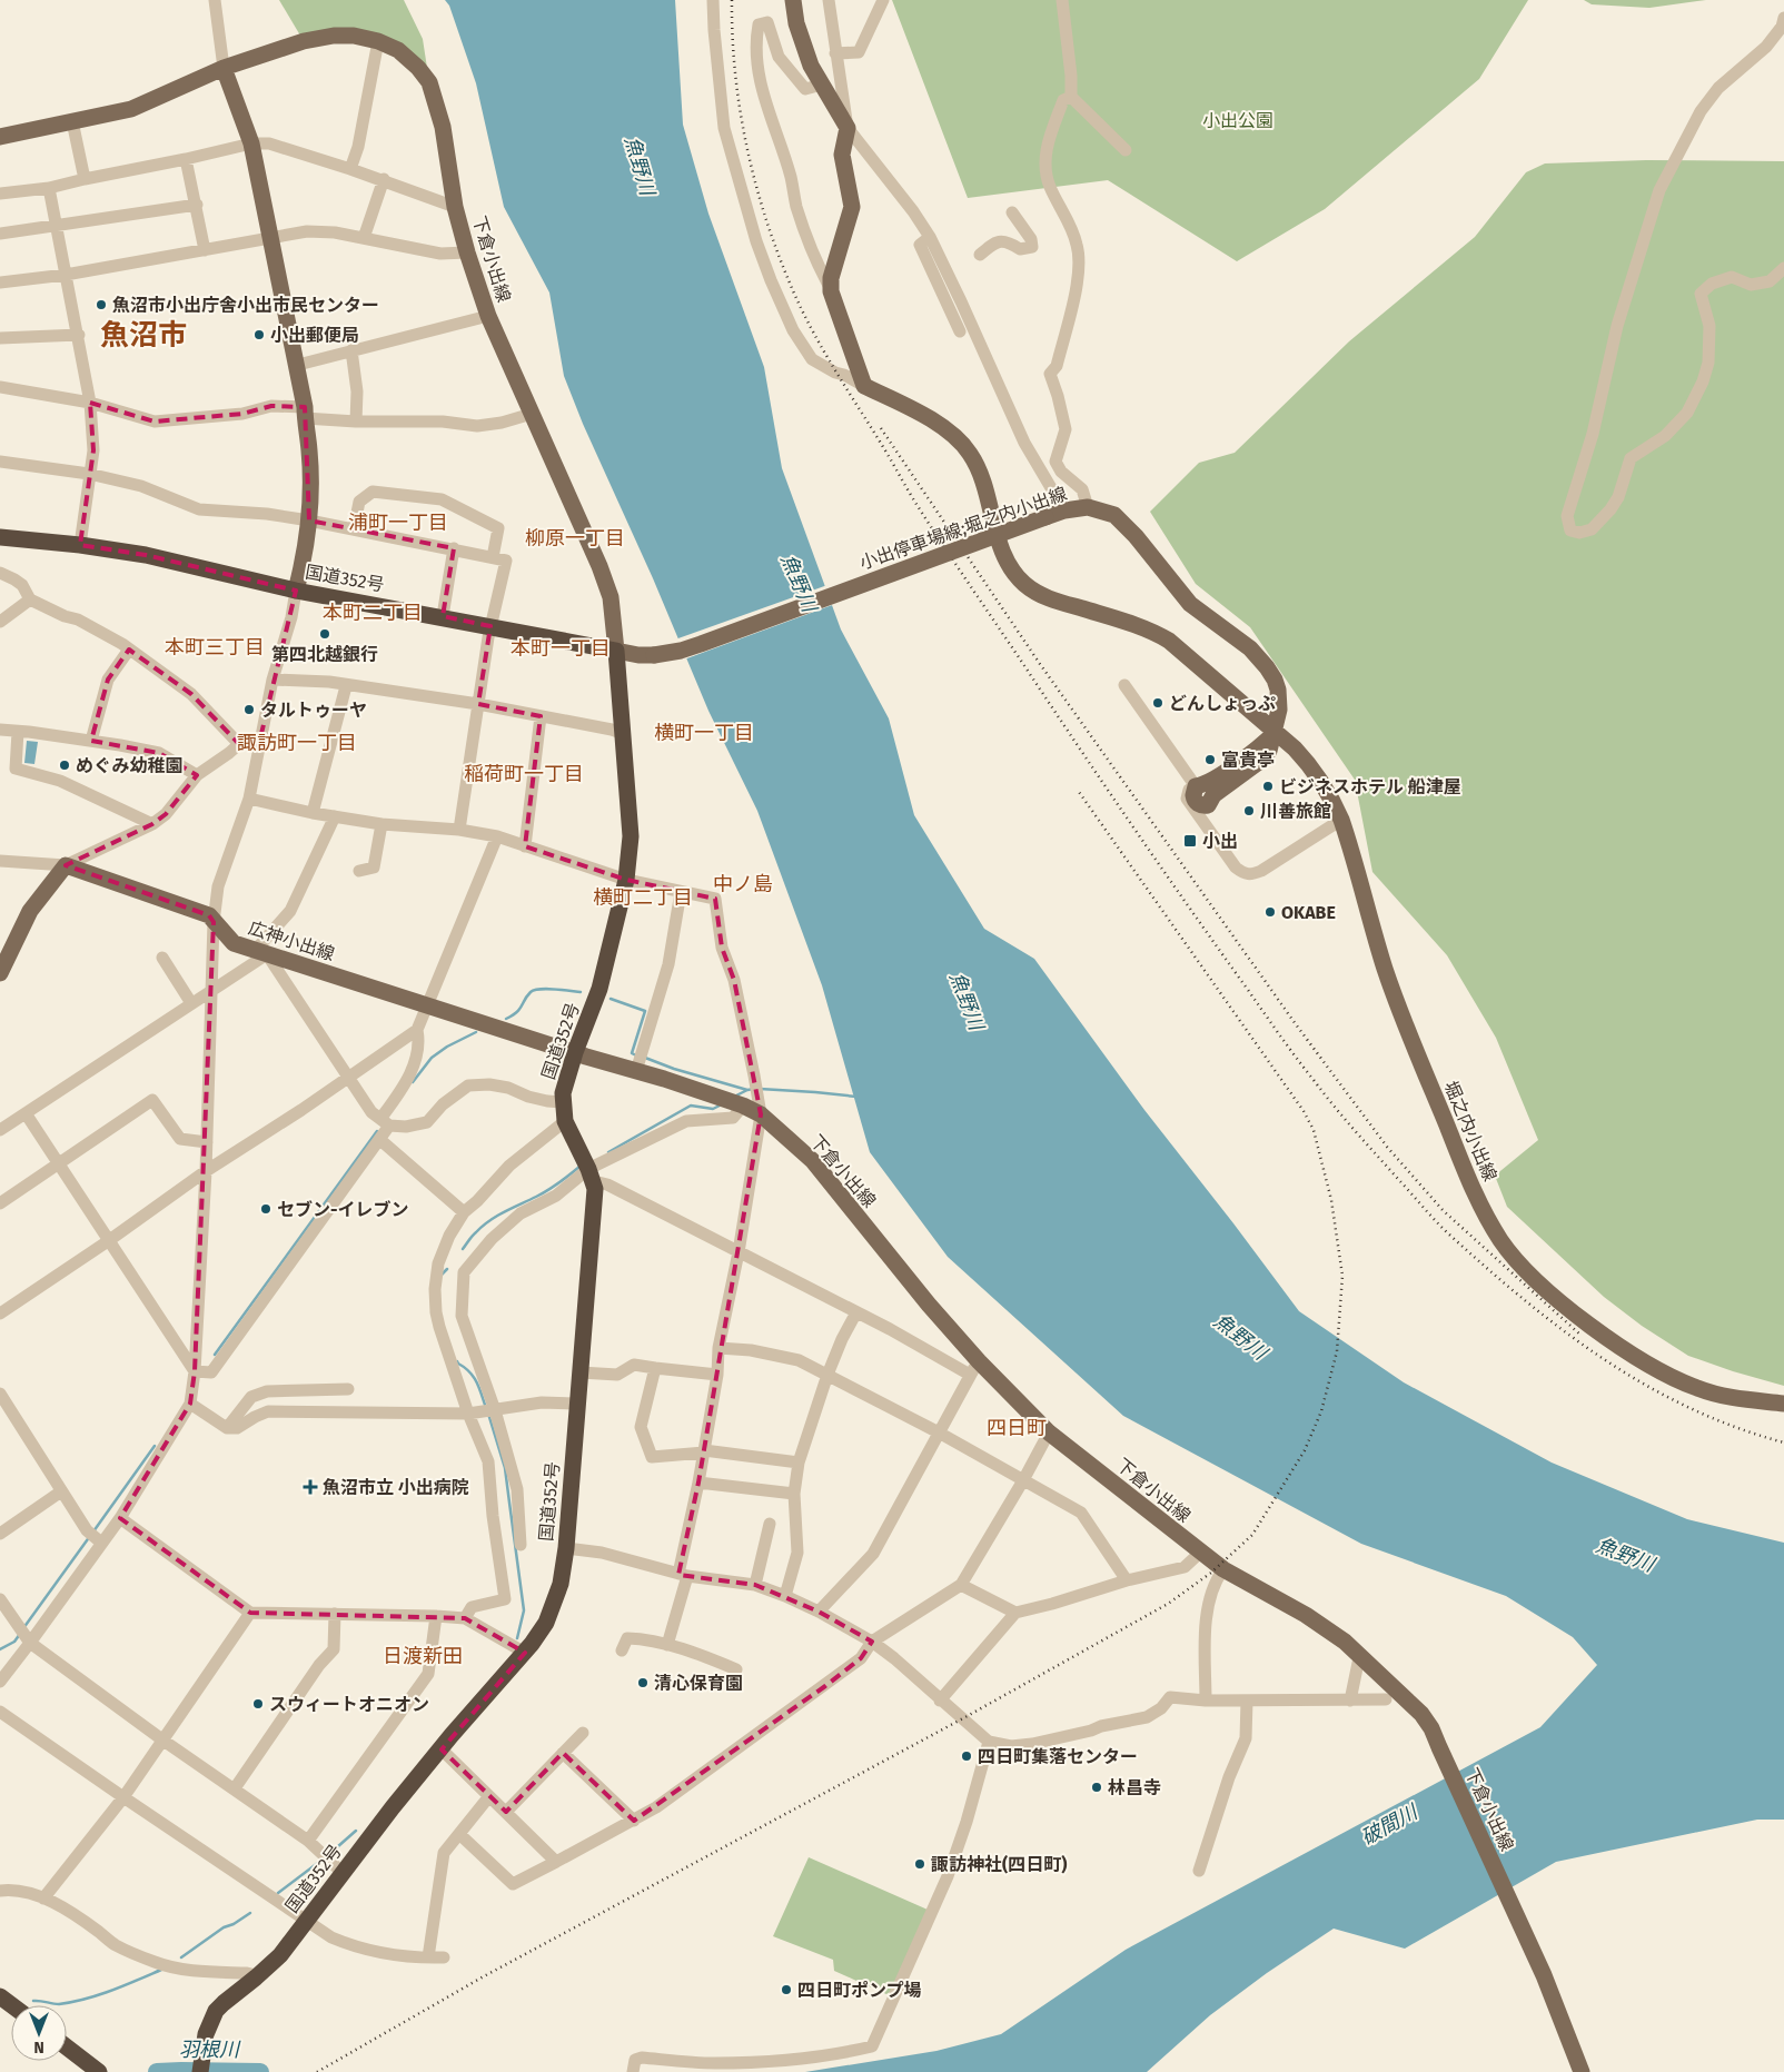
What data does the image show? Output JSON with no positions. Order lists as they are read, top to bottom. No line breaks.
{"streets":{"highway":["国道352号"],"main road":["下倉小出線","小出停車場線;堀之内小出線","広神小出線","堀之内小出線"]},"crossings":[["下倉小出線","小出停車場線;堀之内小出線"],["下倉小出線","国道352号"],["下倉小出線","広神小出線"],["小出停車場線;堀之内小出線","国道352号"],["小出停車場線;堀之内小出線","堀之内小出線"],["国道352号","広神小出線"]],"districts":["魚沼市","浦町一丁目","柳原一丁目","本町二丁目","本町三丁目","本町一丁目","横町一丁目","諏訪町一丁目","稲荷町一丁目","中ノ島","横町二丁目","四日町","日渡新田"],"water":["魚野川","破間川","羽根川"],"parks":["小出公園"],"places":{"other":["魚沼市小出庁舎小出市民センター","小出郵便局","第四北越銀行","どんしょっぷ","タルトゥーヤ","富貴亭","めぐみ幼稚園","ビジネスホテル 船津屋","川善旅館","OKABE","セブン-イレブン","清心保育園","スウィートオニオン","四日町集落センター","林昌寺","諏訪神社(四日町)","四日町ポンプ場"],"transit":["小出"],"health":["魚沼市立 小出病院"]},"north":"bottom"}
